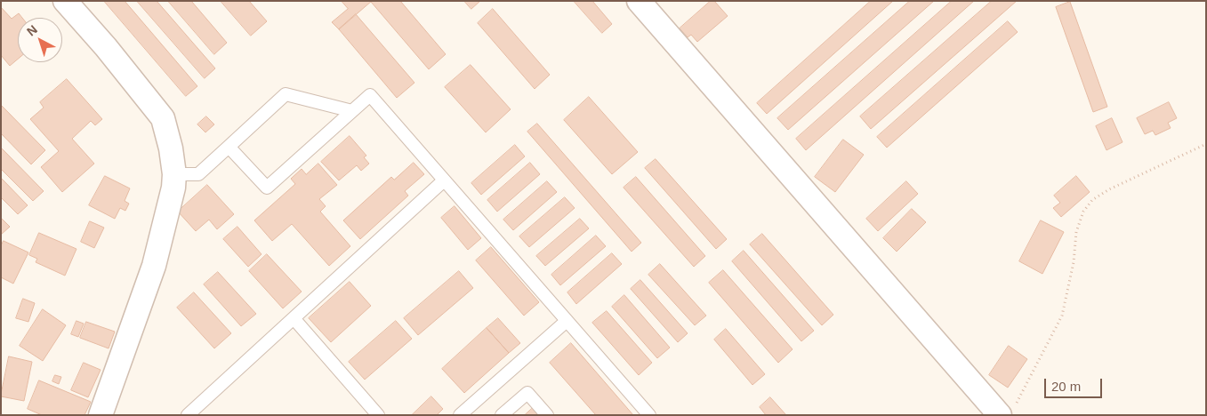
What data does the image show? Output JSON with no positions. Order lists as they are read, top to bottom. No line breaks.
{"scale_bar":"20 m","north":"top left"}
